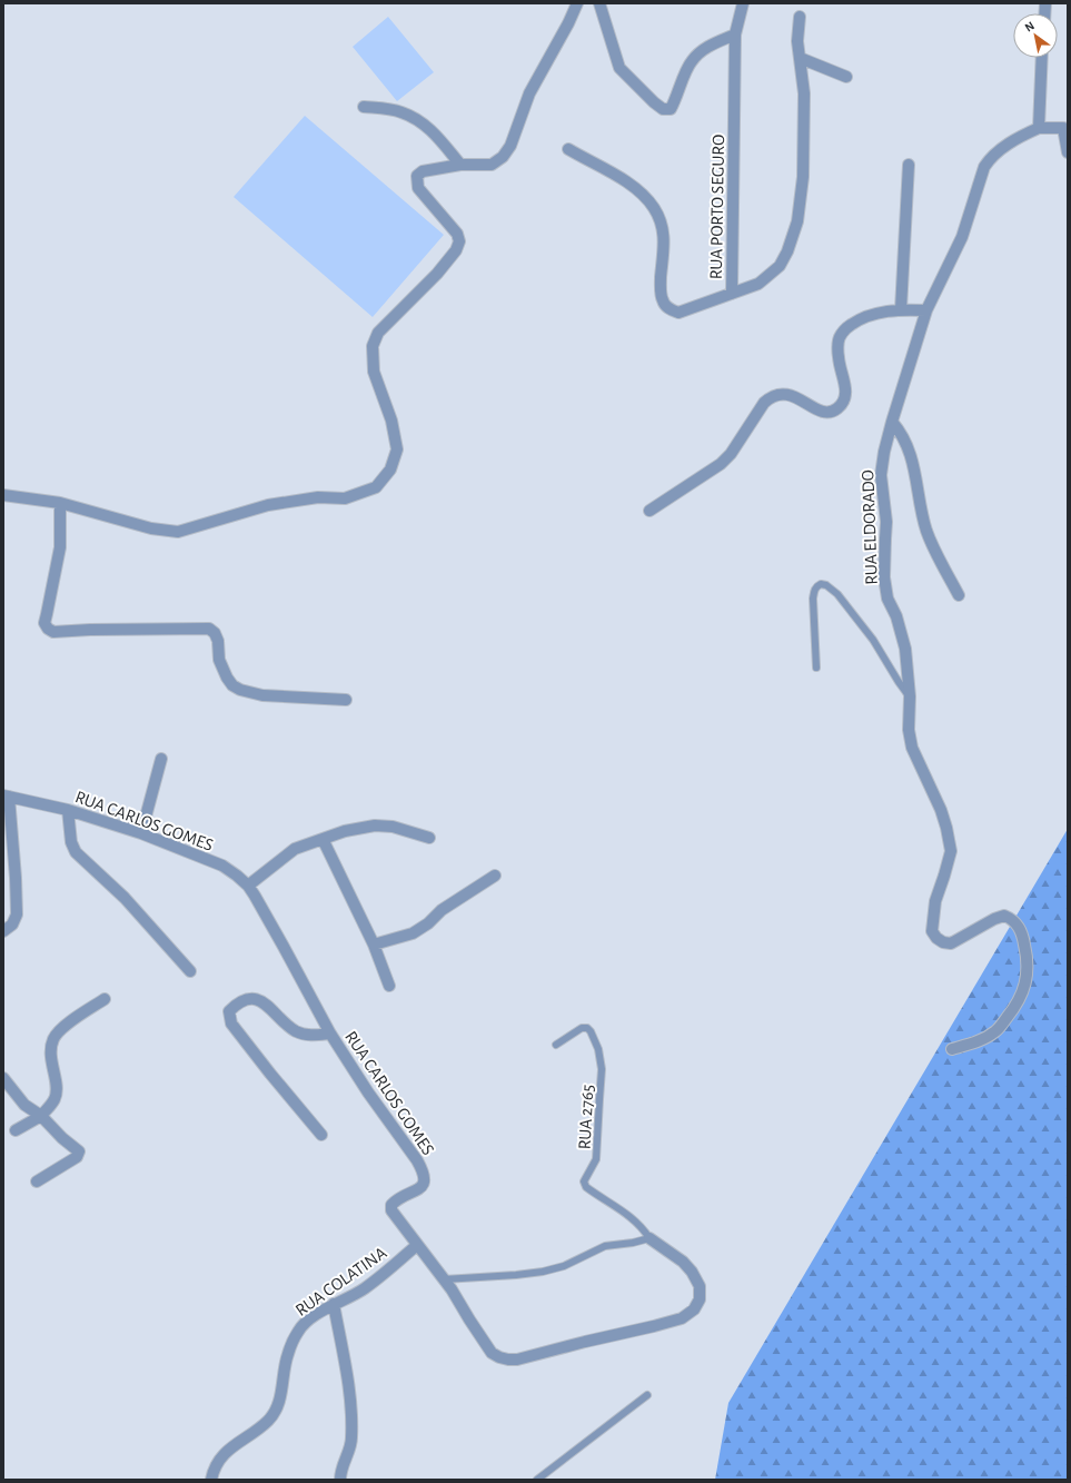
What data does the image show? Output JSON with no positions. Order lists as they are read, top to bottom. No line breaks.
{"streets":{"street":["RUA PORTO SEGURO","RUA ELDORADO","RUA CARLOS GOMES","RUA COLATINA"],"lane":["RUA 2765"]},"crossings":[["RUA CARLOS GOMES","RUA 2765"],["RUA CARLOS GOMES","RUA COLATINA"]],"north":"top left"}
